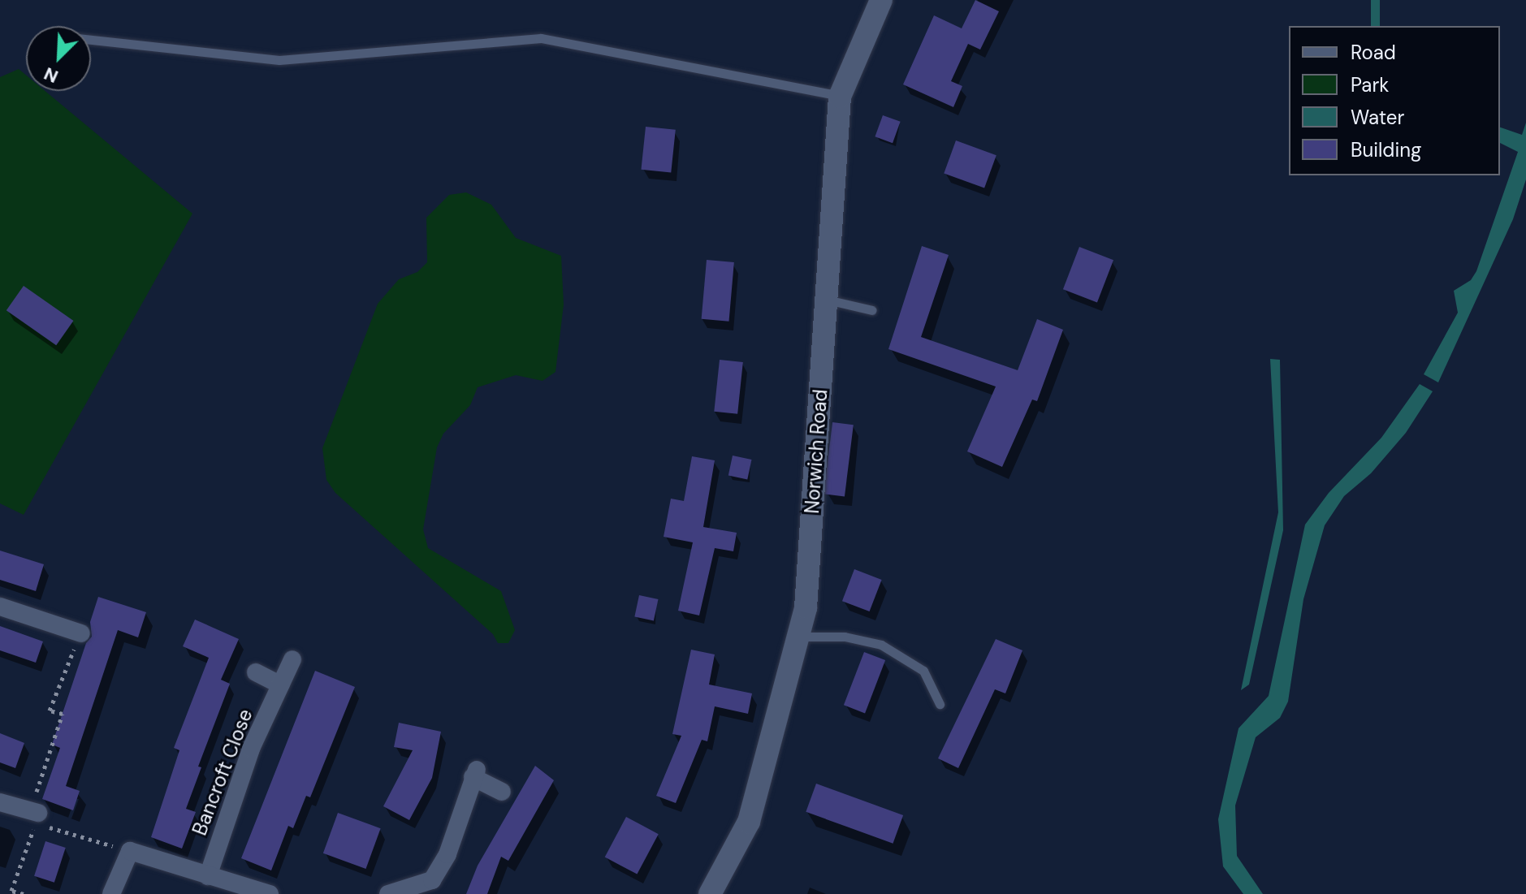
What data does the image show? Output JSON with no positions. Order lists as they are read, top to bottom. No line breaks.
{"streets":{"street":["Norwich Road","Bancroft Close"]},"legend":["Road","Park","Water","Building"],"north":"bottom left"}
